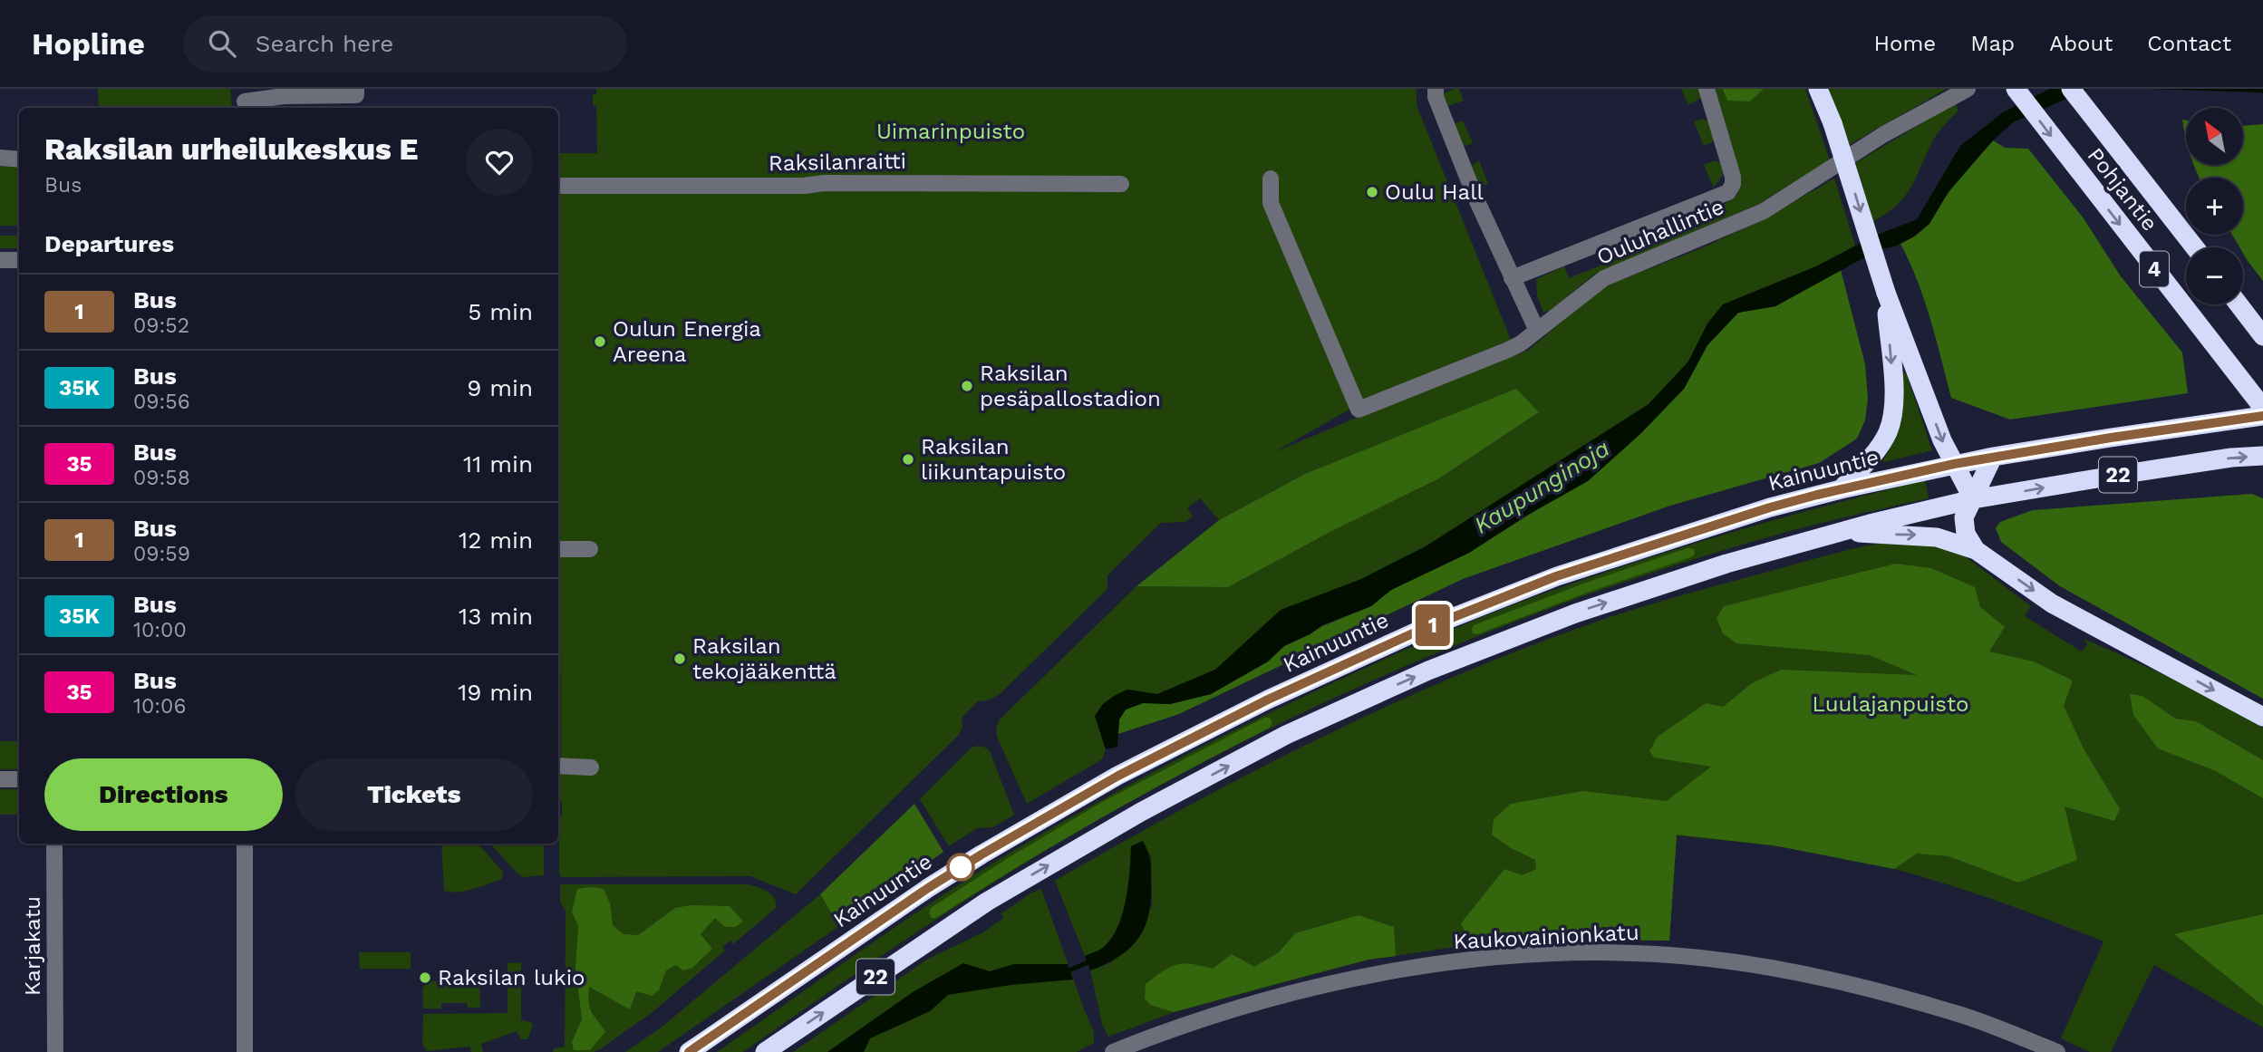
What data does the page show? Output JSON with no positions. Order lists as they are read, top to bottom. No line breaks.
{"streets":{"highway":["Pohjantie","4","Kainuuntie","22"],"street":["Raksilanraitti","Ouluhallintie","Kaukovainionkatu","Karjakatu"]},"water":["Kaupunginoja"],"parks":["Uimarinpuisto","Luulajanpuisto"],"places":["Oulu Hall","Oulun Energia Areena","Raksilan pesäpallostadion","Raksilan liikuntapuisto","Raksilan tekojääkenttä","Raksilan lukio"],"lines":["bus line 1"],"north":"top left","page":{"header":"Hopline","search":"Search here","nav":["Home","Map","About","Contact"],"on_map":"1","map_buttons":["+","−"],"heading":[["Raksilan urheilukeskus E","Bus"],"Departures"],"list":[{"mark":"1","name":"Bus","note":"09:52","value":"5 min"},{"mark":"35K","name":"Bus","note":"09:56","value":"9 min"},{"mark":"35","name":"Bus","note":"09:58","value":"11 min"},{"mark":"1","name":"Bus","note":"09:59","value":"12 min"},{"mark":"35K","name":"Bus","note":"10:00","value":"13 min"},{"mark":"35","name":"Bus","note":"10:06","value":"19 min"}],"buttons":["Directions","Tickets"]}}
